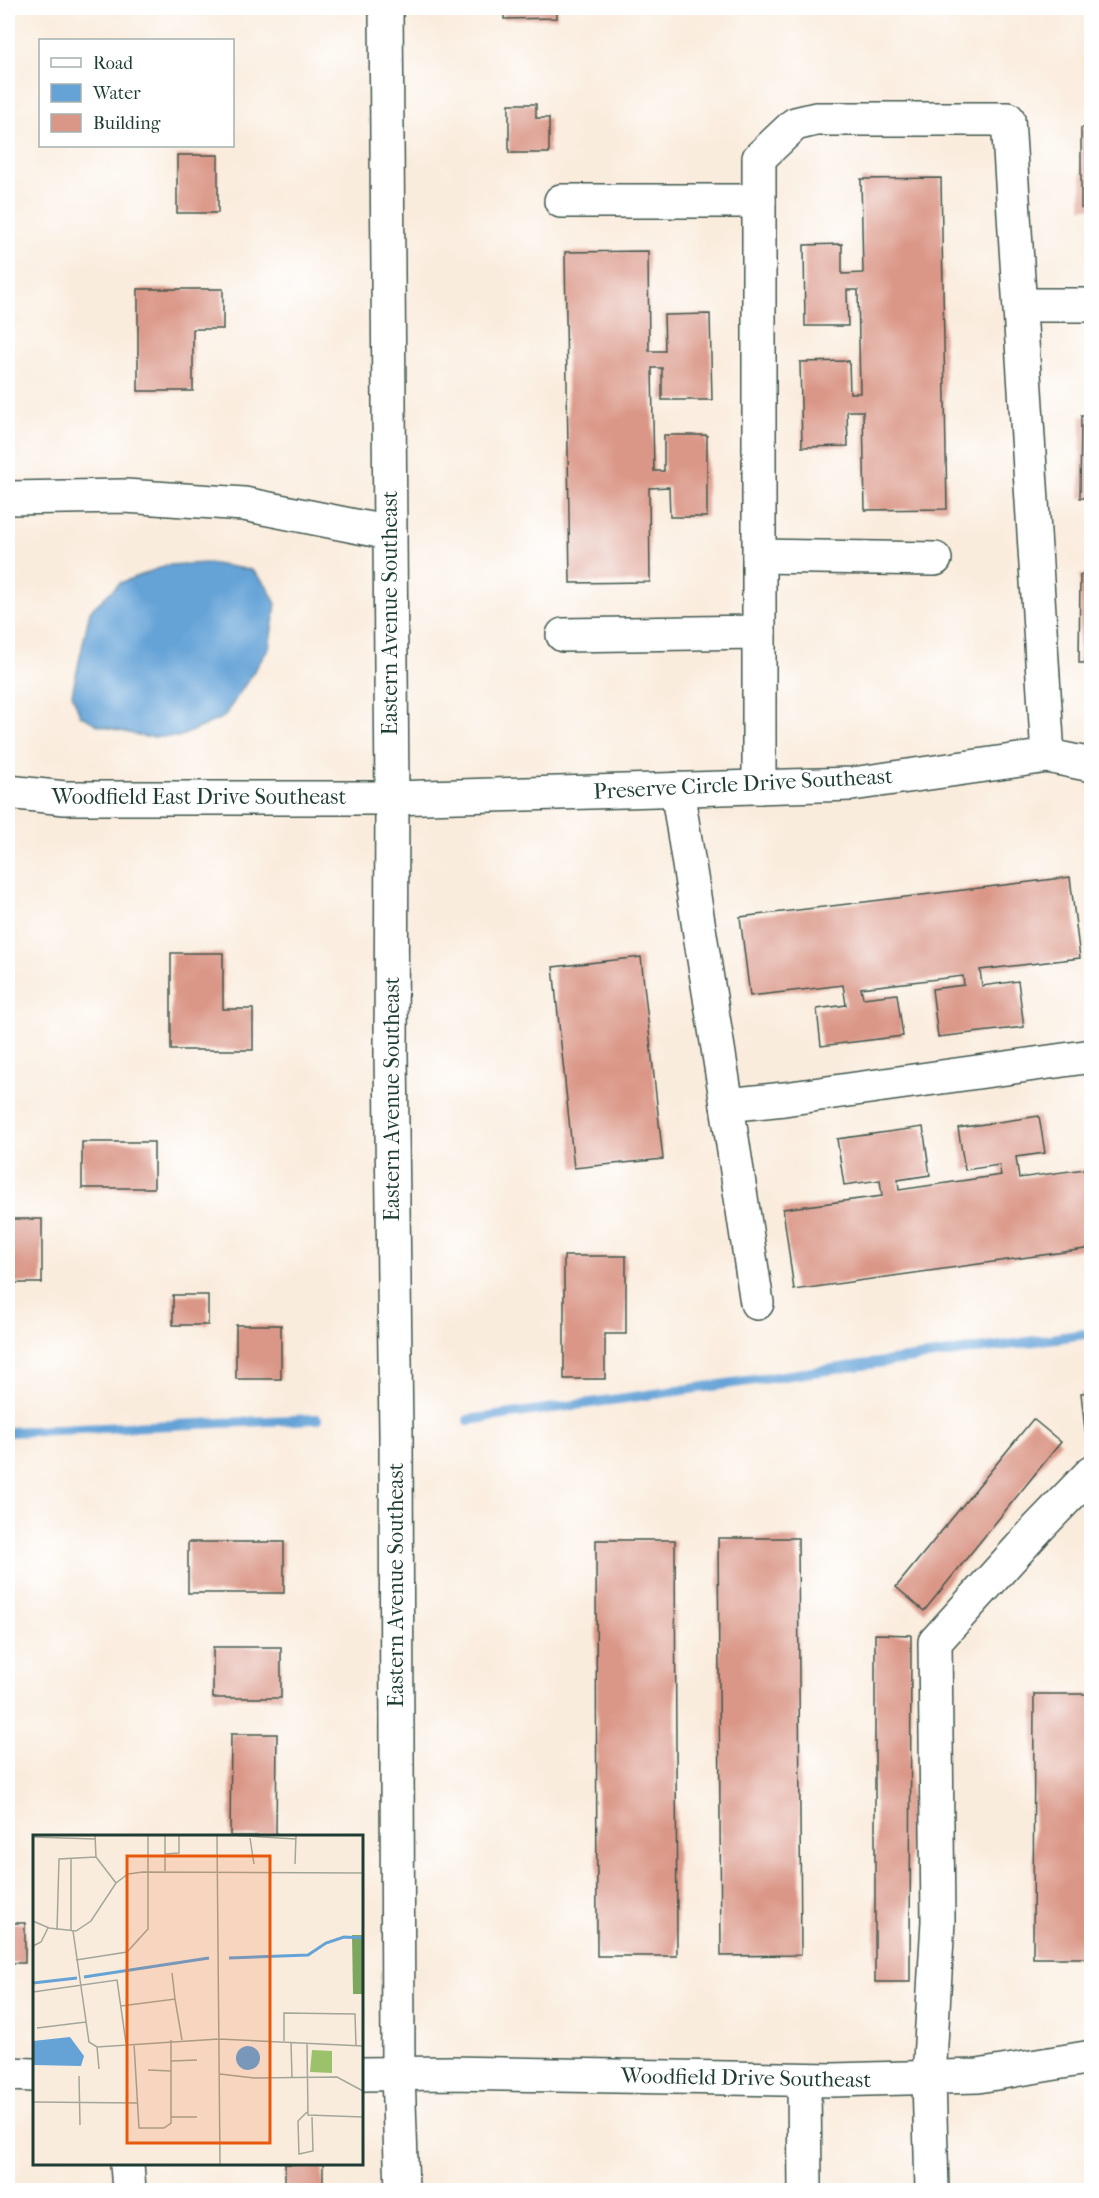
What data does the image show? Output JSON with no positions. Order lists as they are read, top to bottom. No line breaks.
{"streets":{"street":["Eastern Avenue Southeast","Preserve Circle Drive Southeast","Woodfield East Drive Southeast","Woodfield Drive Southeast"]},"crossings":[["Eastern Avenue Southeast","Preserve Circle Drive Southeast"],["Eastern Avenue Southeast","Woodfield East Drive Southeast"],["Eastern Avenue Southeast","Woodfield Drive Southeast"],["Preserve Circle Drive Southeast","Woodfield East Drive Southeast"]],"legend":["Road","Water","Building"]}
